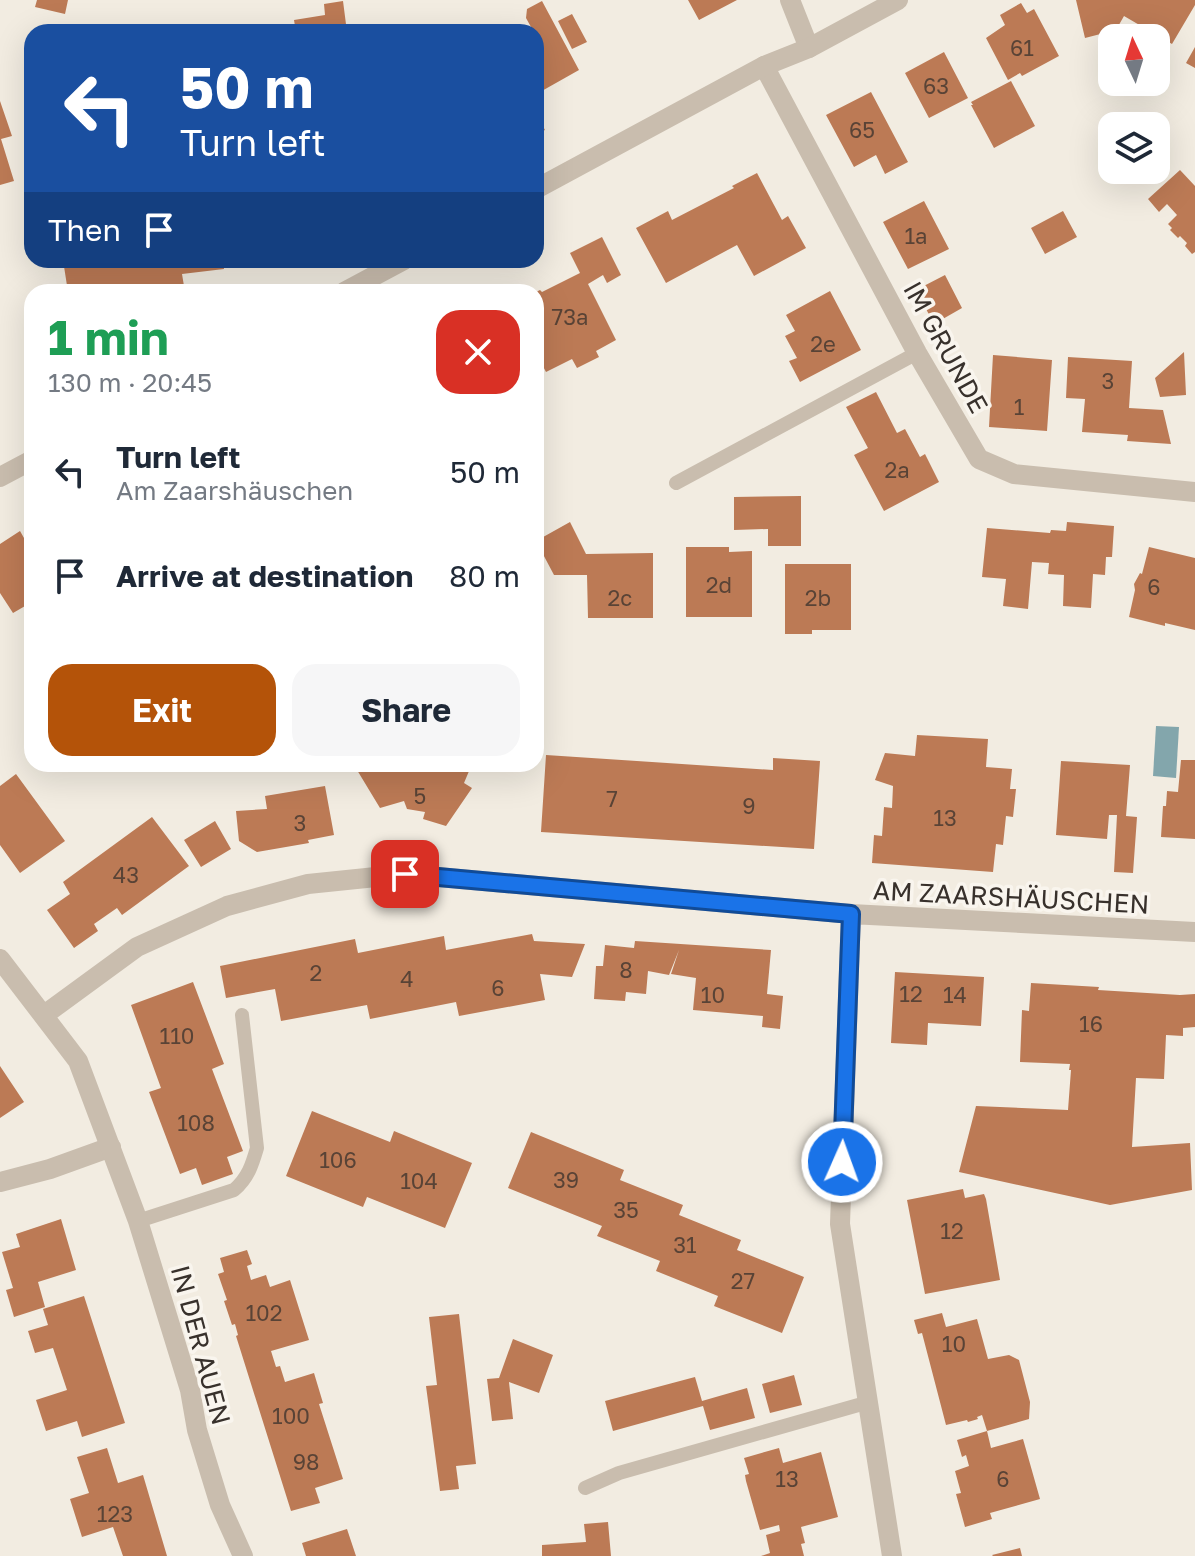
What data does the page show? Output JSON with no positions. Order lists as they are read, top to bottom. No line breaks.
{"streets":{"street":["IM GRUNDE","AM ZAARSHÄUSCHEN","IN DER AUEN"]},"crossings":[["AM ZAARSHÄUSCHEN","IN DER AUEN"]],"house_numbers":["61","63","65","1a","73a","2e","3","1","2a","2d","6","2c","2b","5","7","9","13","3","43","8","2","4","6","12","10","14","16","110","108","106","39","104","35","12","31","27","102","10","100","98","13","6","123"],"north":"top","page":{"turn":["50 m","Turn left"],"then":"Then","heading":["1 min","130 m · 20:45"],"list":[{"name":"Turn left","note":"Am Zaarshäuschen","value":"50 m"},{"name":"Arrive at destination","value":"80 m"}],"buttons":["Exit","Share"]}}
